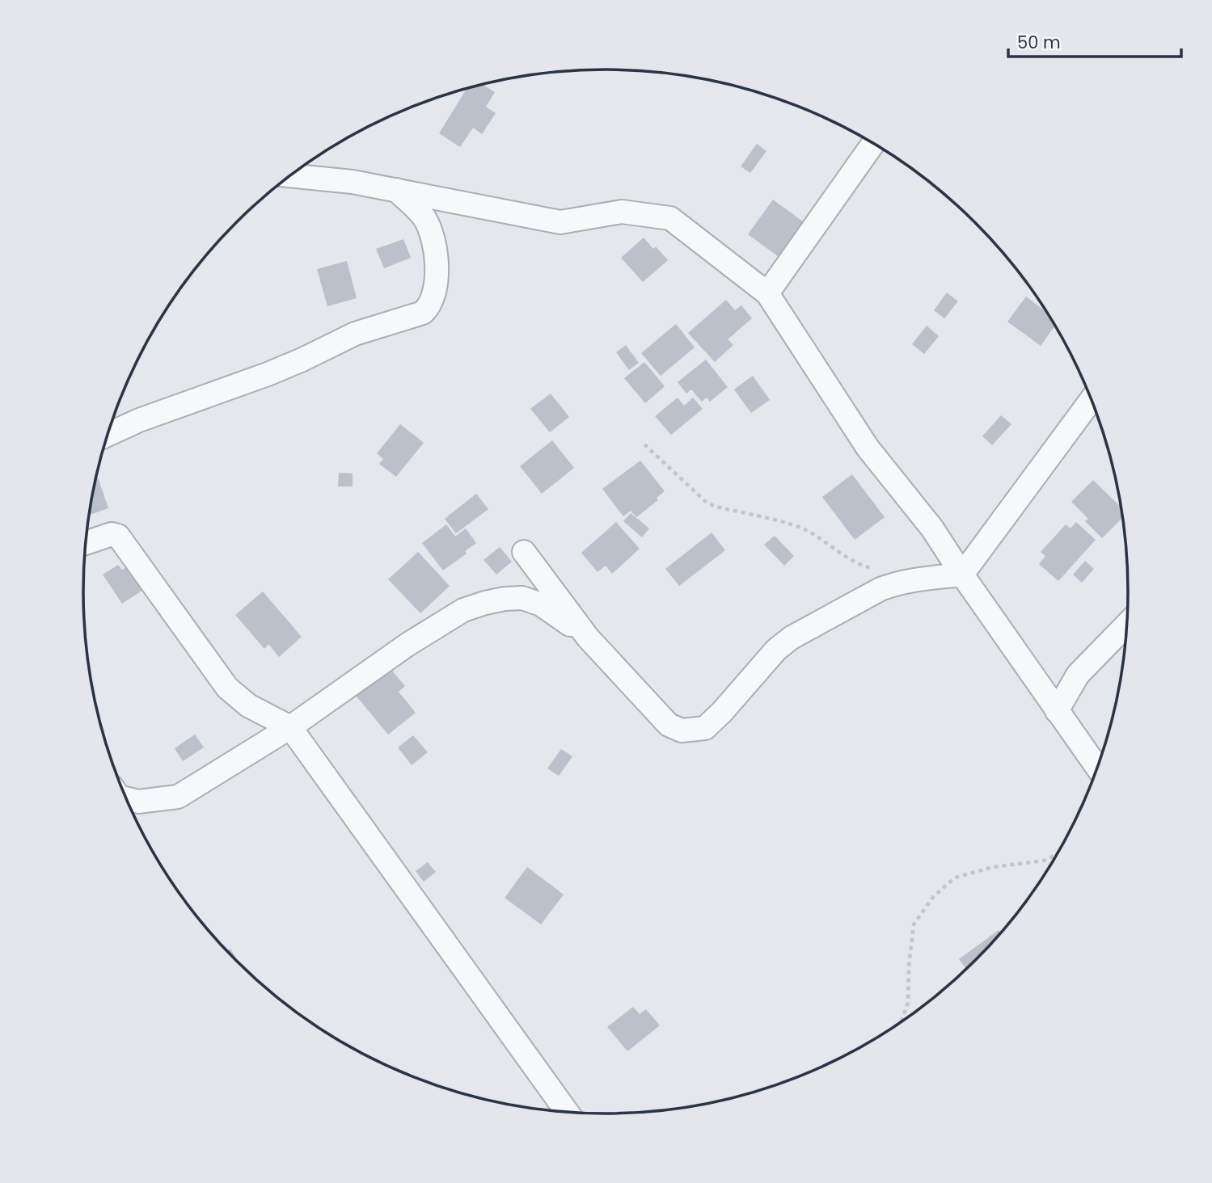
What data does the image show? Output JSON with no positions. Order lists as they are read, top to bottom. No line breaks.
{"scale_bar":"50 m"}
